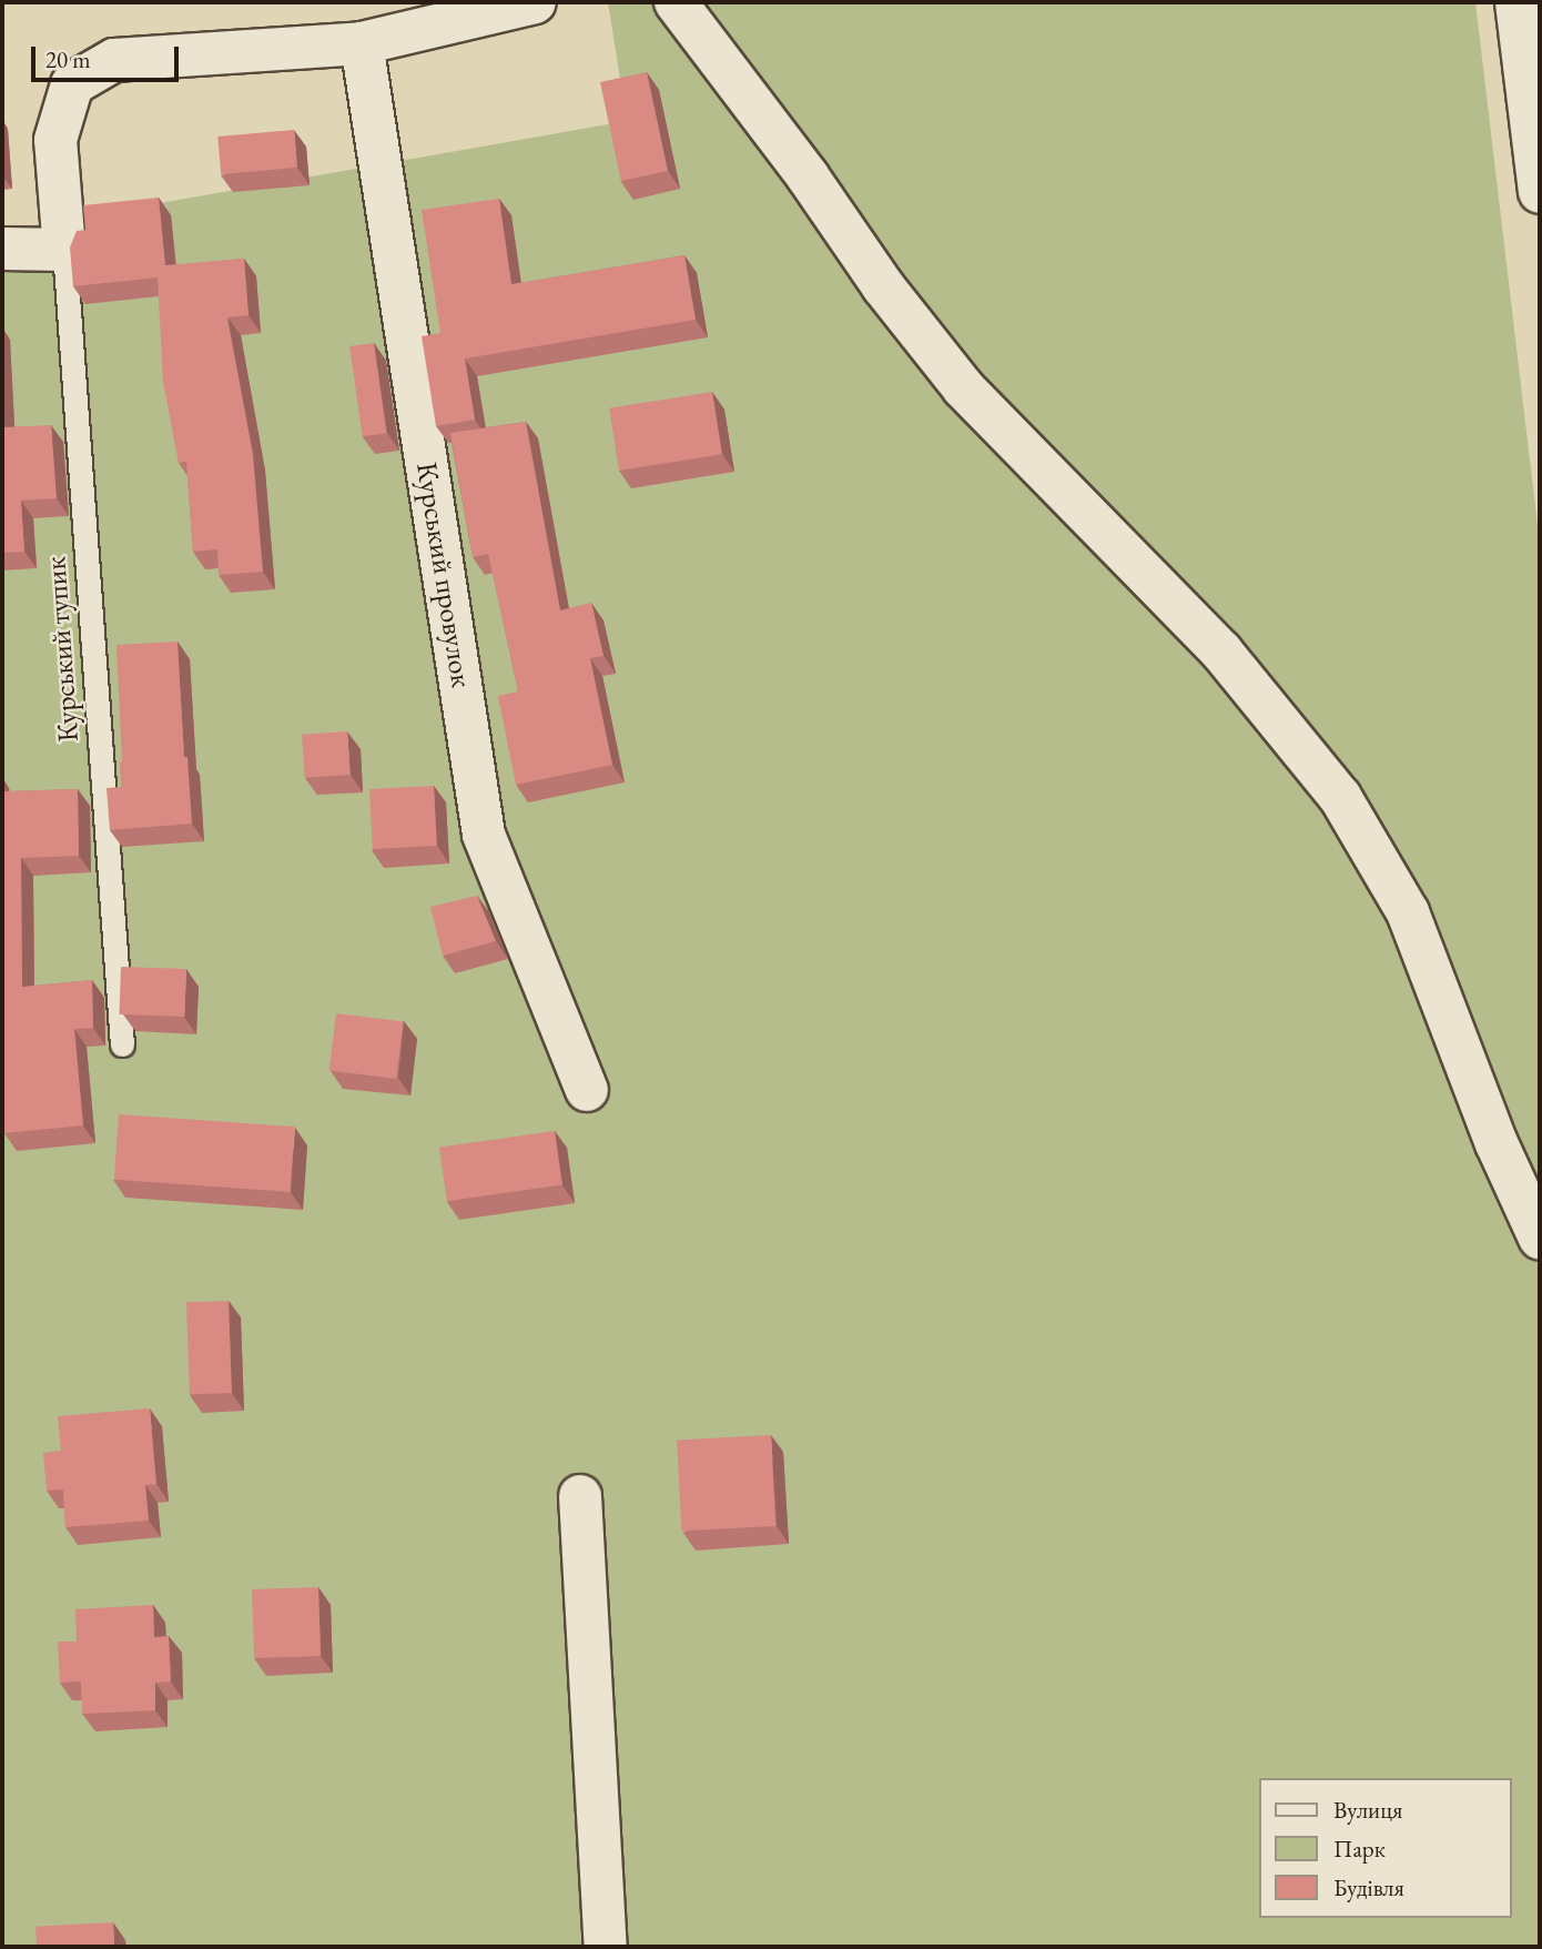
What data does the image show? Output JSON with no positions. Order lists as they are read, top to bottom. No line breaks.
{"streets":{"street":["Курський провулок"],"lane":["Курський тупик"]},"legend":["Вулиця","Парк","Будівля"],"scale_bar":"20 m"}
